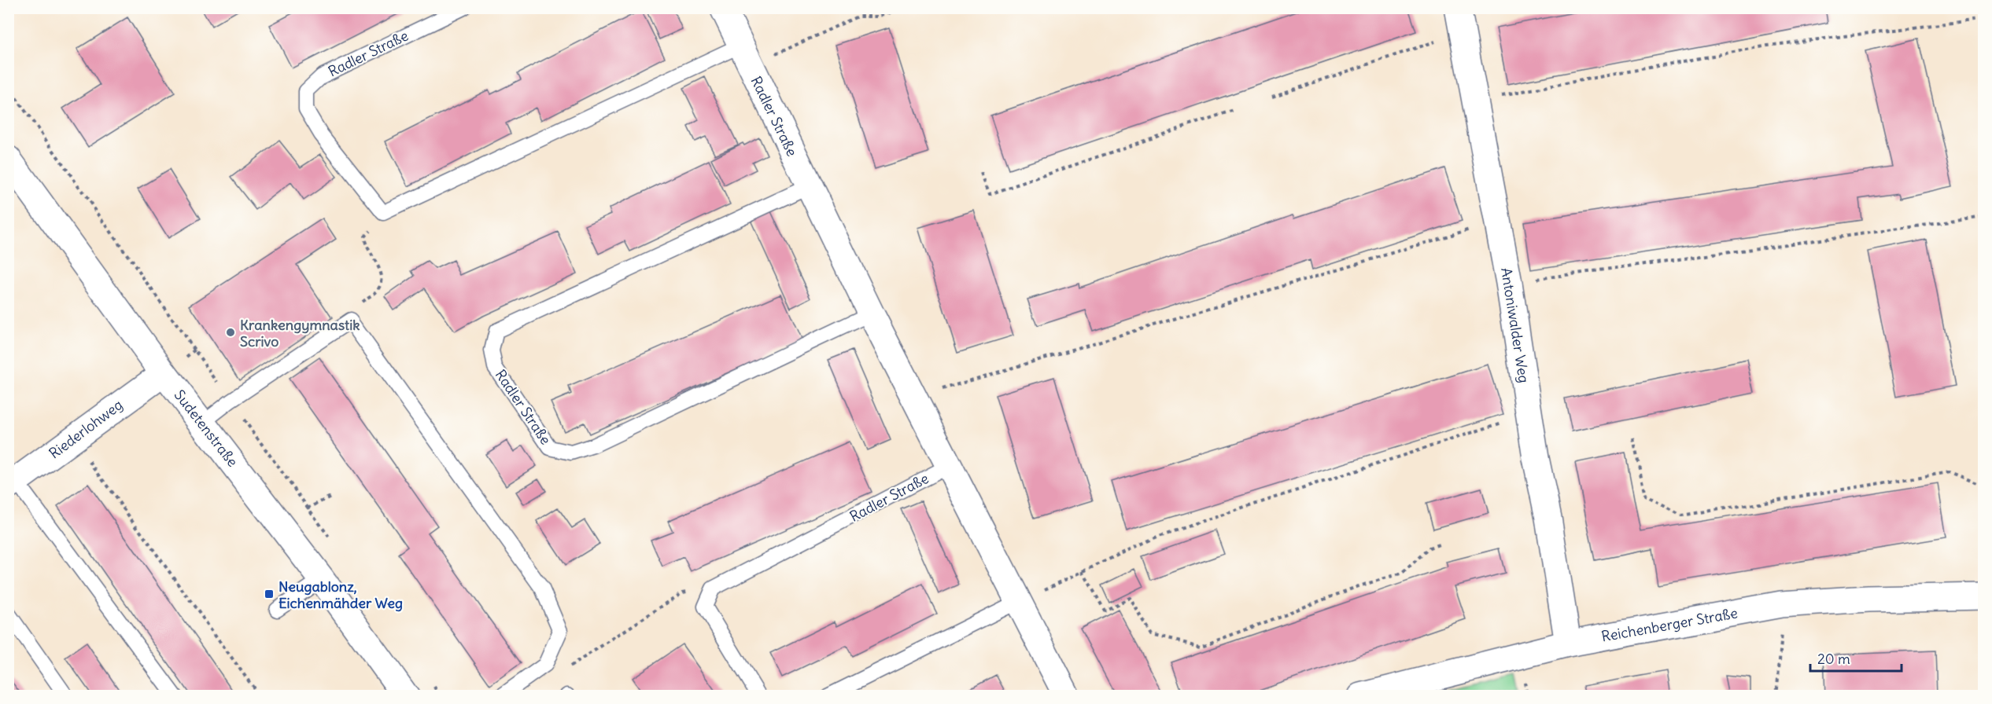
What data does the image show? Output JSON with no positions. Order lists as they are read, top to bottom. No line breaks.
{"streets":{"street":["Radler Straße","Antoniwalder Weg","Sudetenstraße","Riederlohweg","Reichenberger Straße"]},"crossings":[["Antoniwalder Weg","Reichenberger Straße"],["Sudetenstraße","Riederlohweg"]],"places":{"other":["Krankengymnastik Scrivo"],"transit":["Neugablonz, Eichenmähder Weg"]},"scale_bar":"20 m"}
